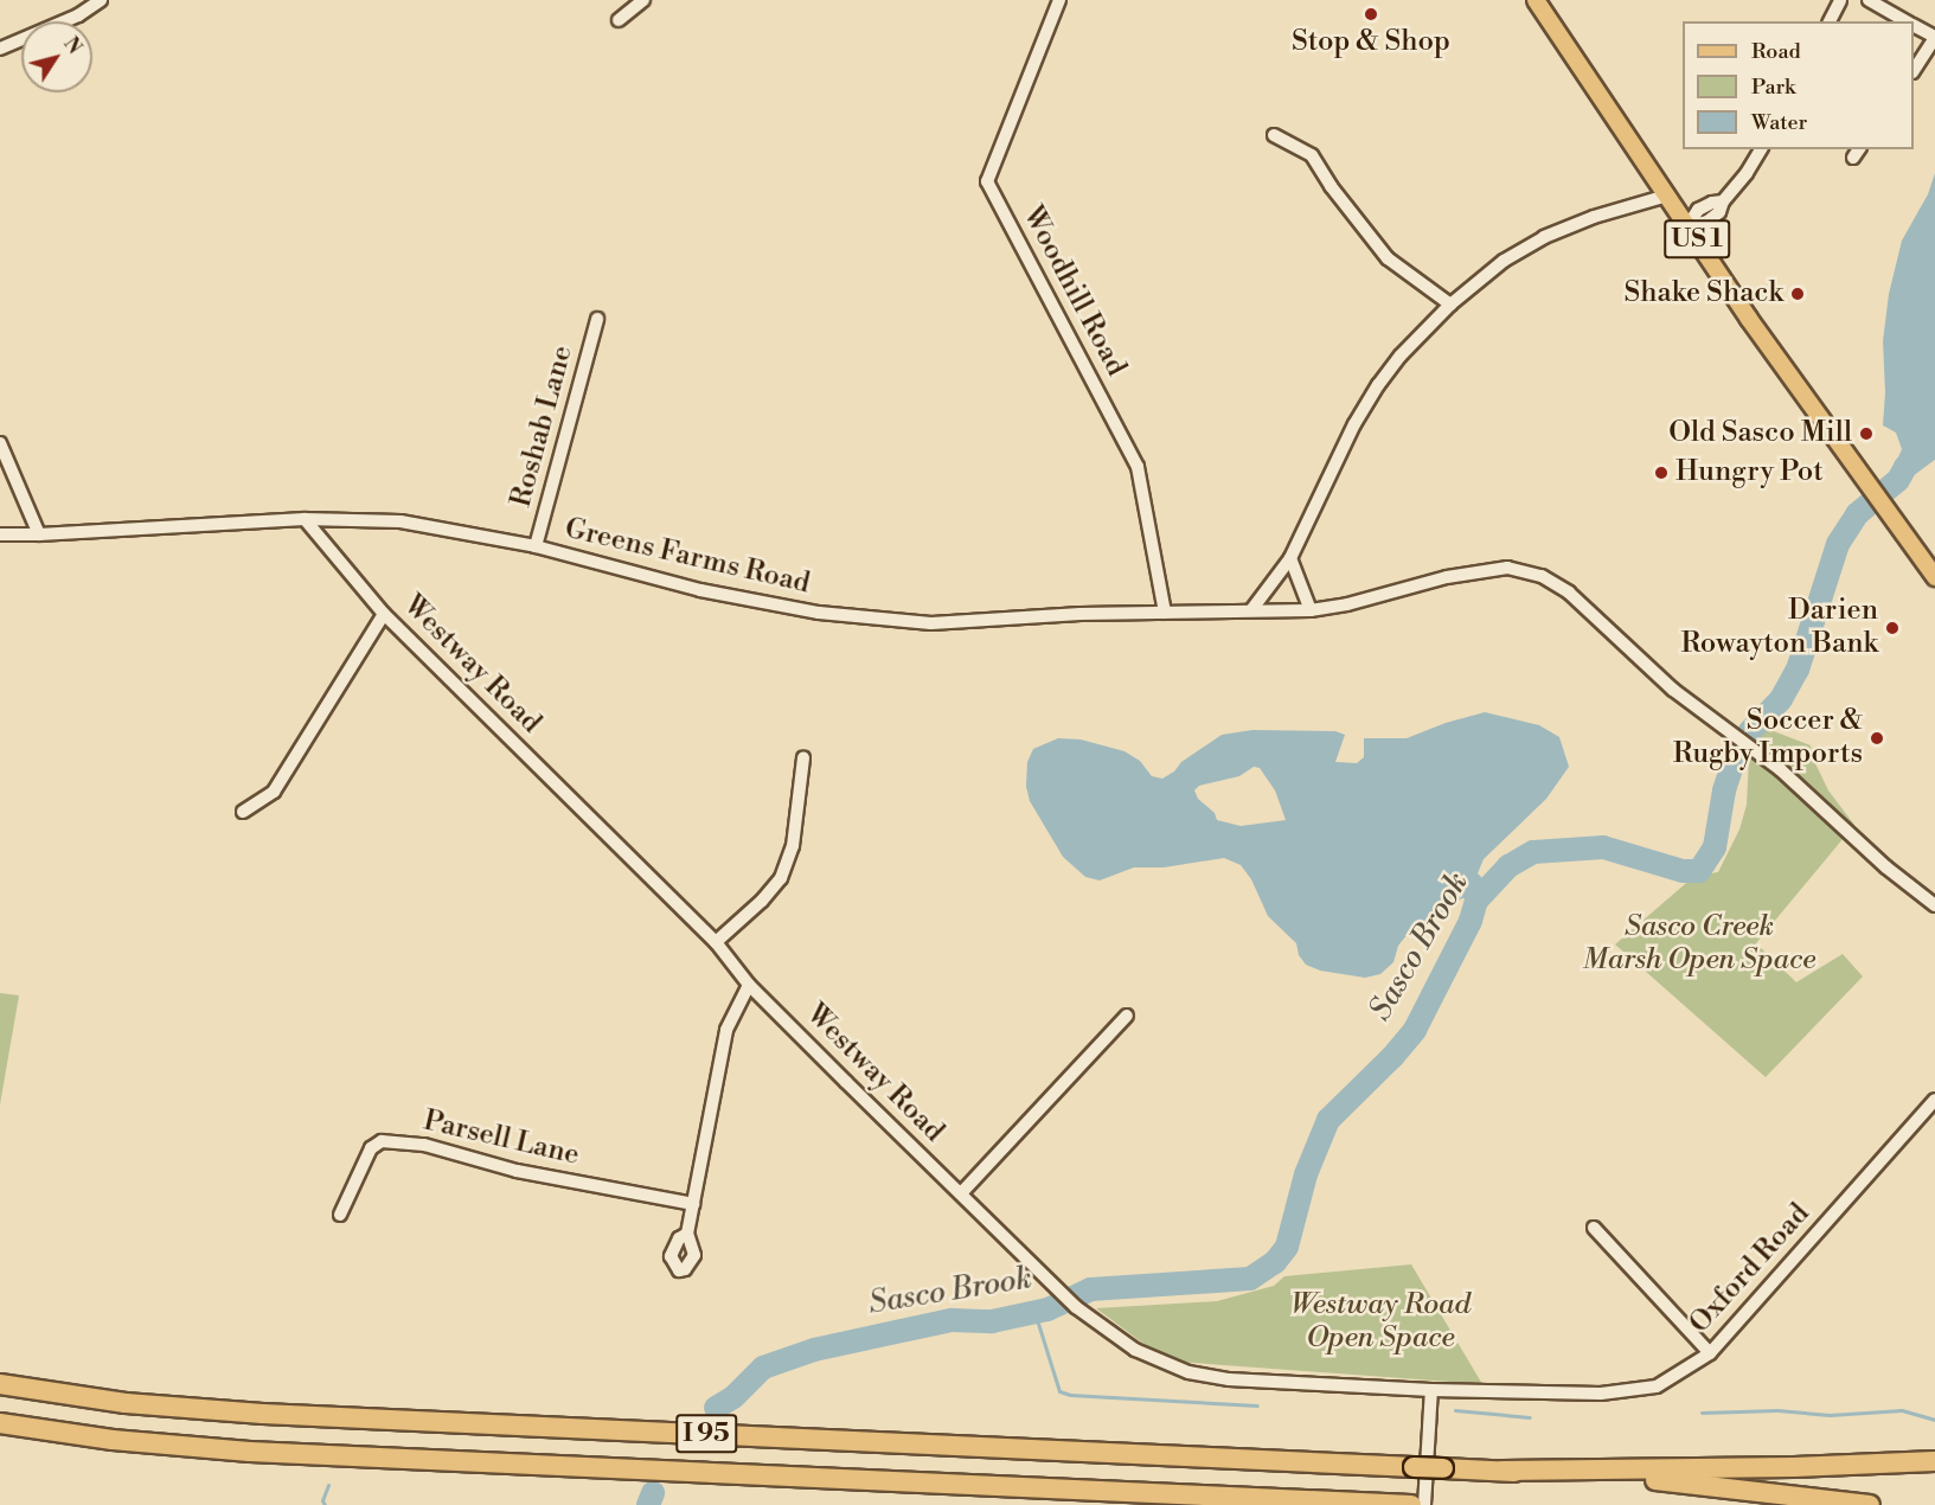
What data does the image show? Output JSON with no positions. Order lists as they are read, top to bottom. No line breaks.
{"streets":{"highway":["I 95"],"main road":["US 1"],"street":["Woodhill Road","Roshab Lane","Greens Farms Road","Westway Road","Parsell Lane","Oxford Road"]},"crossings":[["Woodhill Road","Greens Farms Road"],["Roshab Lane","Greens Farms Road"],["Greens Farms Road","Westway Road"],["Westway Road","Oxford Road"]],"water":["Sasco Brook"],"parks":["Sasco Creek Marsh Open Space","Westway Road Open Space"],"places":["Stop & Shop","Shake Shack","Old Sasco Mill","Hungry Pot","Darien Rowayton Bank","Soccer & Rugby Imports"],"legend":["Road","Park","Water"],"north":"top right"}
